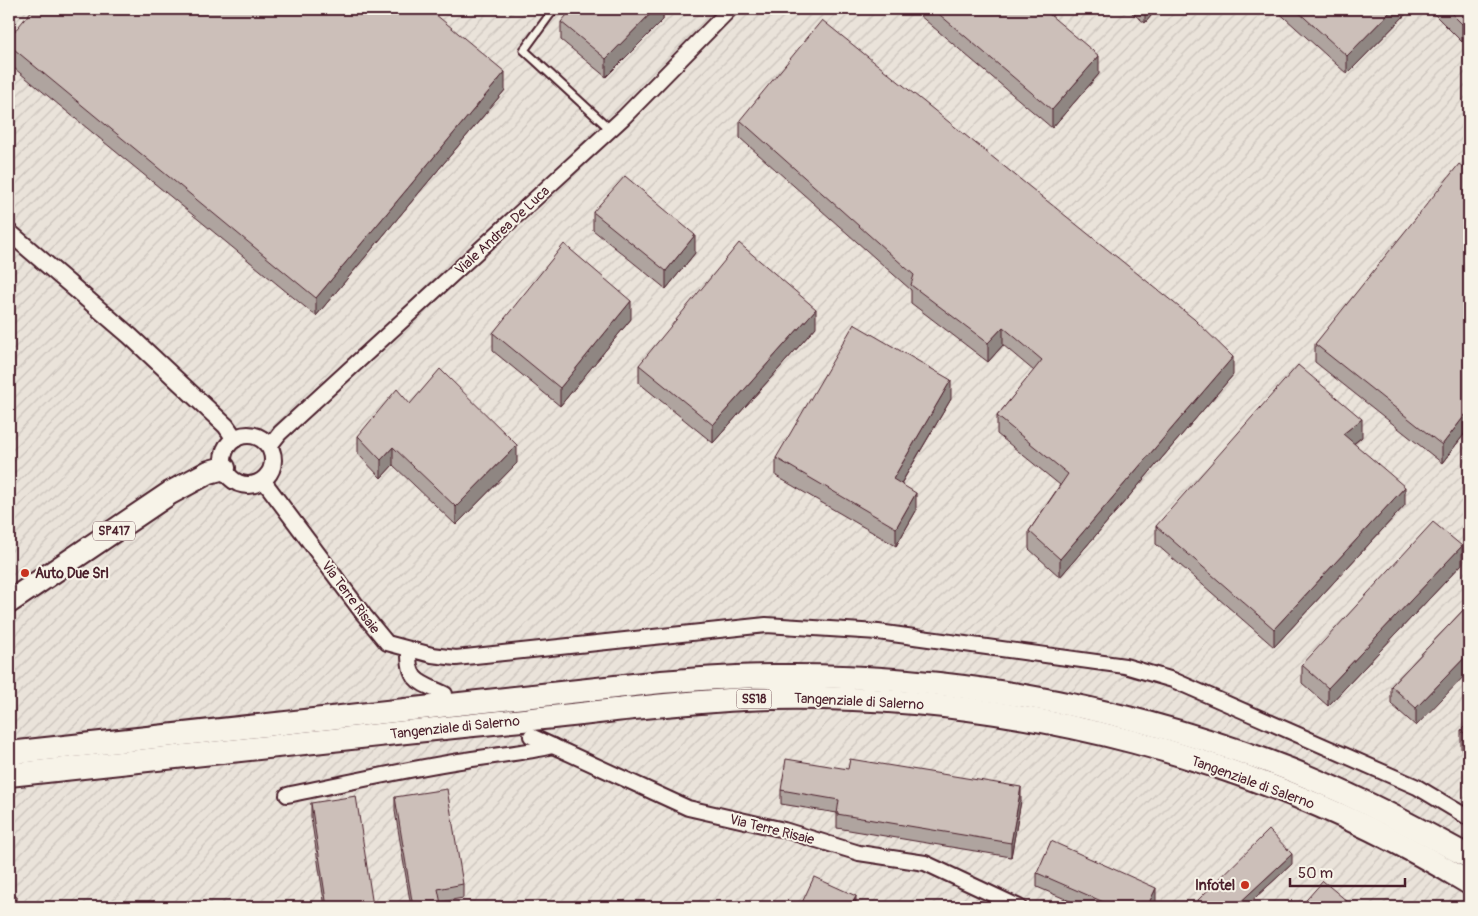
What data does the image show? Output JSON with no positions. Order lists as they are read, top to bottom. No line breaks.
{"streets":{"highway":["SP417","SS18","Tangenziale di Salerno"],"street":["Viale Andrea De Luca","Via Terre Risaie"]},"crossings":[["Viale Andrea De Luca","SP417"],["Viale Andrea De Luca","Via Terre Risaie"],["SP417","Via Terre Risaie"]],"places":["Auto Due Srl","Infotel"],"scale_bar":"50 m"}
